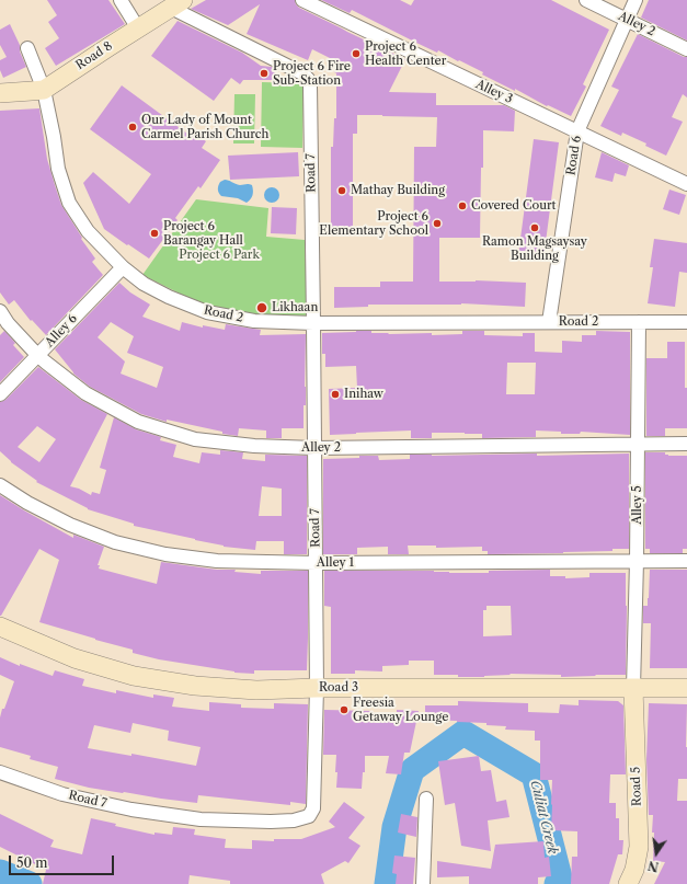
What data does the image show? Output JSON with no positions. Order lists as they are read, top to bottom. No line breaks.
{"streets":{"street":["Alley 2","Road 8","Alley 3","Road 6","Road 7","Road 2","Alley 6","Alley 5","Alley 1","Road 3","Road 5"]},"crossings":[["Alley 2","Road 6"],["Alley 2","Road 7"],["Alley 2","Alley 6"],["Alley 2","Alley 5"],["Road 8","Road 7"],["Road 8","Road 2"],["Alley 3","Road 6"],["Road 6","Road 2"],["Road 7","Road 2"],["Road 7","Alley 1"],["Road 7","Road 3"],["Road 2","Alley 6"],["Road 2","Alley 5"],["Alley 5","Alley 1"],["Alley 5","Road 3"],["Alley 5","Road 5"],["Road 3","Road 5"]],"water":["Culiat Creek"],"parks":["Project 6 Park"],"places":["Project 6 Health Center","Project 6 Fire Sub-Station","Our Lady of Mount Carmel Parish Church","Mathay Building","Covered Court","Project 6 Elementary School","Ramon Magsaysay Building","Project 6 Barangay Hall","Likhaan","Inihaw","Freesia Getaway Lounge"],"scale_bar":"50 m","north":"bottom"}
